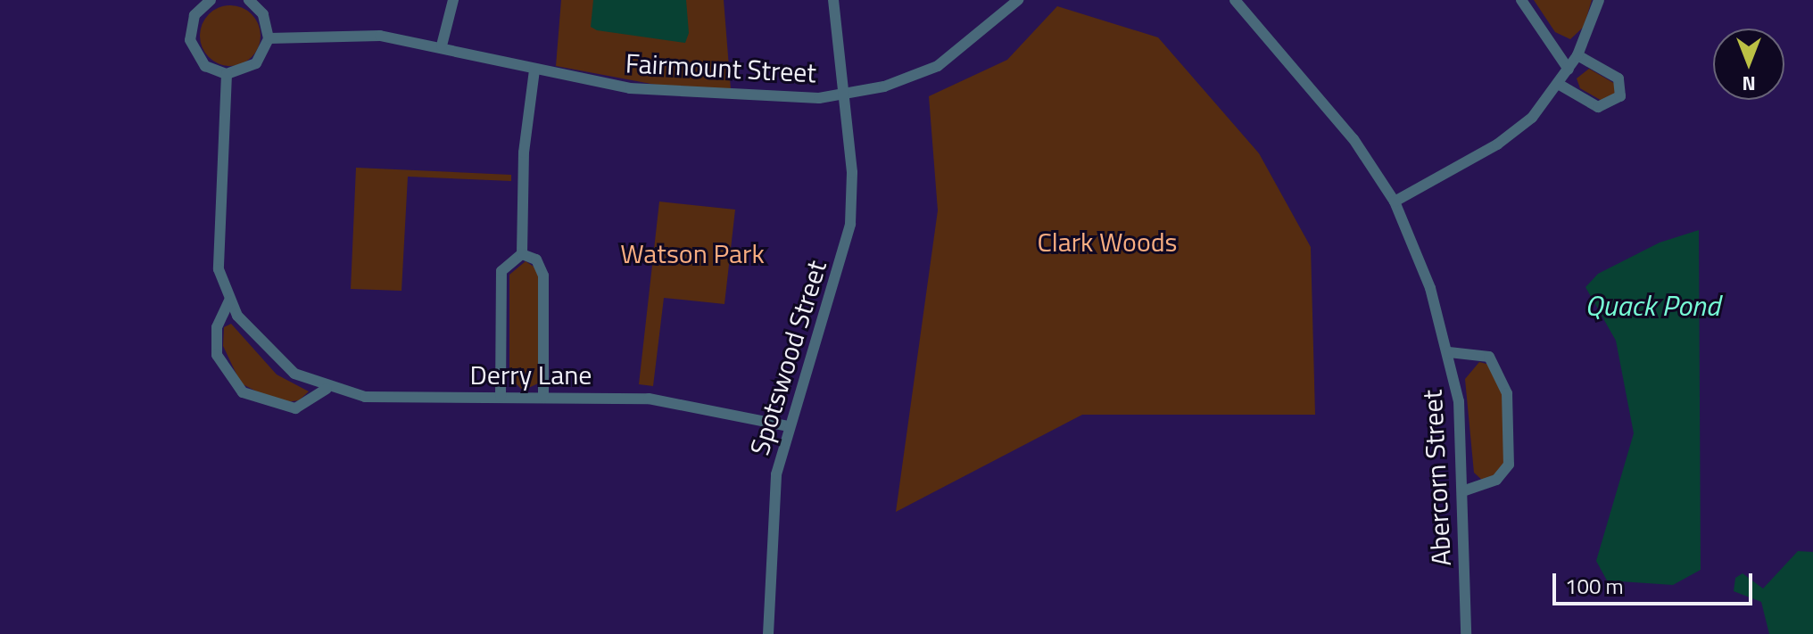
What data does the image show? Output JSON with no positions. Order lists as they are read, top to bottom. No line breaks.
{"streets":{"street":["Fairmount Street","Spotswood Street","Derry Lane","Abercorn Street"]},"crossings":[["Fairmount Street","Spotswood Street"],["Spotswood Street","Derry Lane"]],"water":["Quack Pond"],"parks":["Clark Woods","Watson Park"],"scale_bar":"100 m","north":"bottom"}
